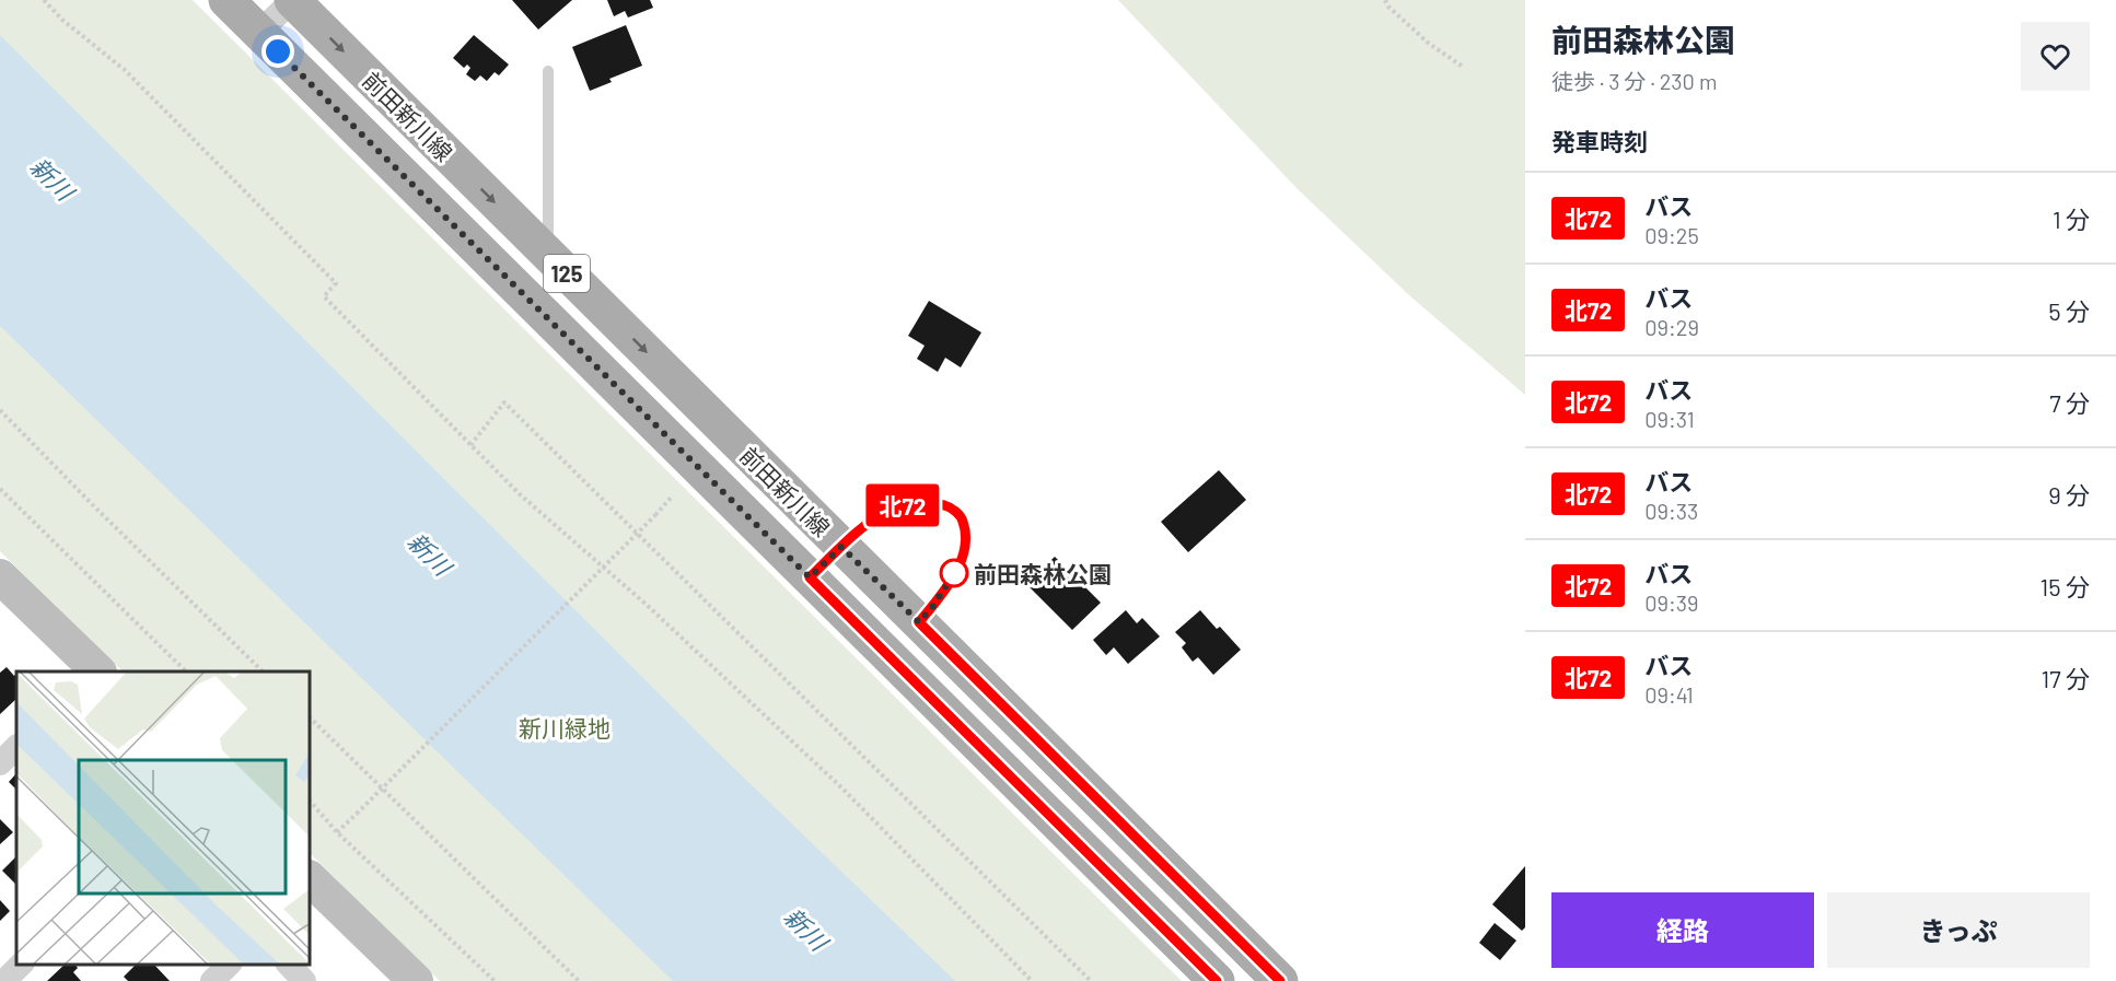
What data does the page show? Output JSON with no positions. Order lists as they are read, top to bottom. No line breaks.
{"streets":{"main road":["前田新川線","125"]},"water":["新川"],"parks":["新川緑地"],"places":["前田森林公園"],"lines":["bus line 北72"],"page":{"on_map":"北72","heading":[["前田森林公園","徒歩 · 3 分 · 230 m"],"発車時刻"],"list":[{"mark":"北72","name":"バス","note":"09:25","value":"1 分"},{"mark":"北72","name":"バス","note":"09:29","value":"5 分"},{"mark":"北72","name":"バス","note":"09:31","value":"7 分"},{"mark":"北72","name":"バス","note":"09:33","value":"9 分"},{"mark":"北72","name":"バス","note":"09:39","value":"15 分"},{"mark":"北72","name":"バス","note":"09:41","value":"17 分"}],"buttons":["経路","きっぷ"]}}
